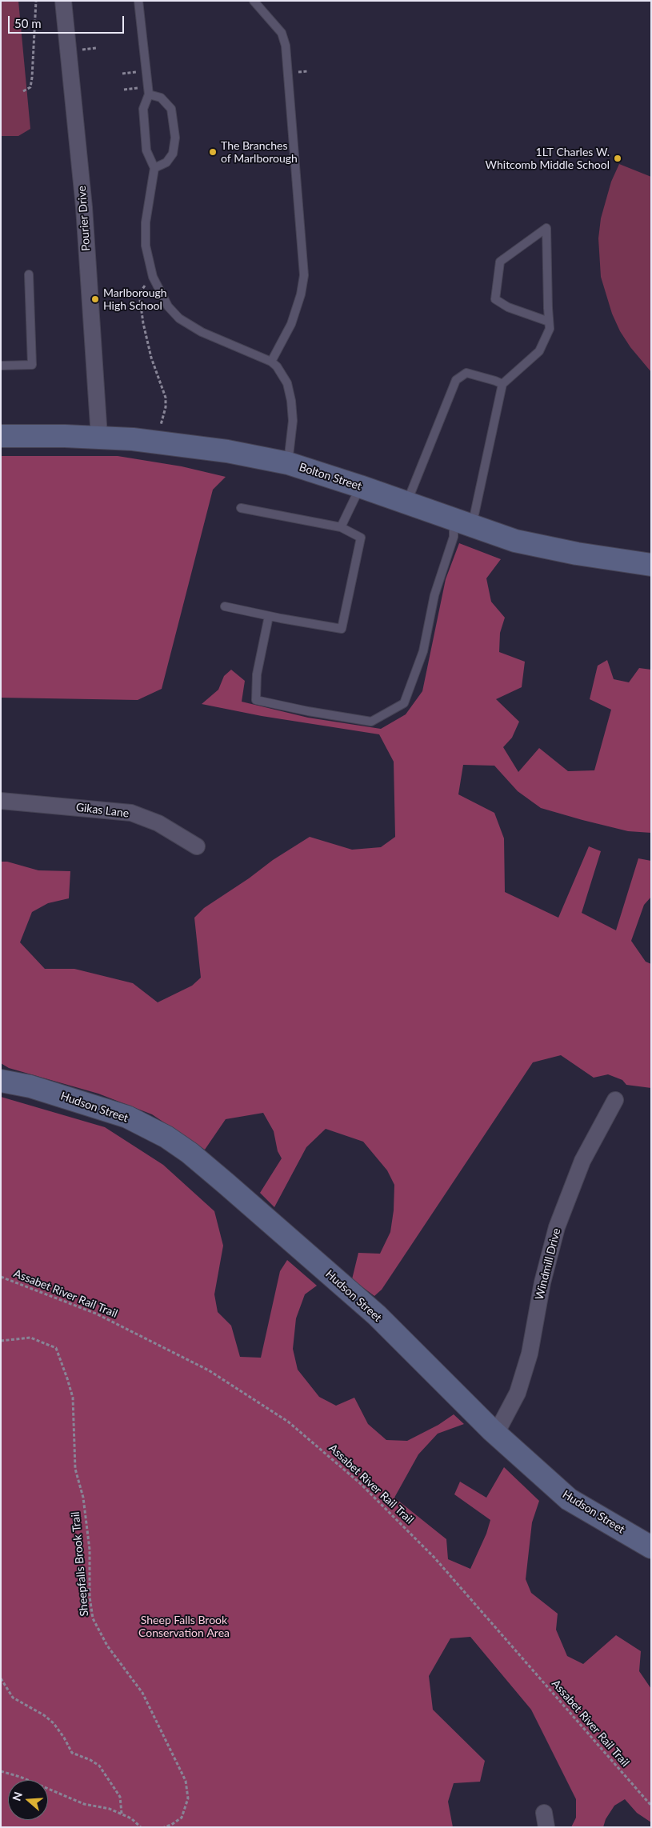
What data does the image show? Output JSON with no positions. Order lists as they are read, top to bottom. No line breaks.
{"streets":{"street":["Pourier Drive","Bolton Street","Gikas Lane","Hudson Street","Windmill Drive"],"path":["Assabet River Rail Trail","Sheepfalls Brook Trail"]},"crossings":[["Pourier Drive","Bolton Street"],["Hudson Street","Windmill Drive"]],"parks":["Sheep Falls Brook Conservation Area"],"places":["The Branches of Marlborough","1LT Charles W. Whitcomb Middle School","Marlborough High School"],"scale_bar":"50 m","north":"left"}
